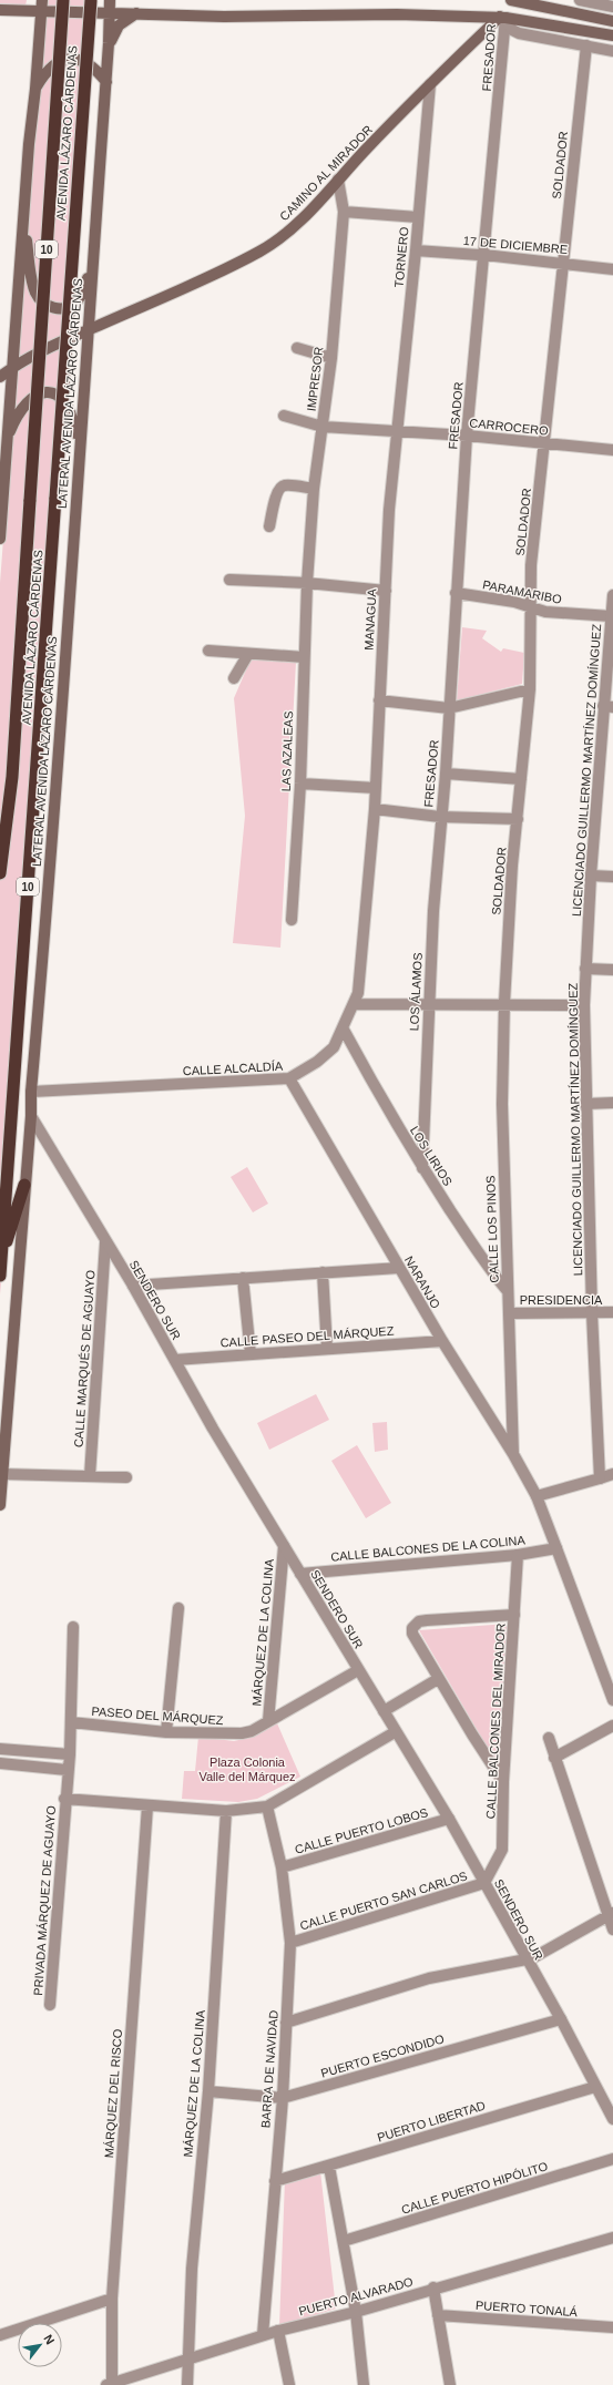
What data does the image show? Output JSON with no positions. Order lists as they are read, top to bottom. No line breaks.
{"streets":{"highway":["AVENIDA LÁZARO CÁRDENAS","10"],"main road":["CAMINO AL MIRADOR","LATERAL AVENIDA LÁZARO CÁRDENAS"],"street":["FRESADOR","SOLDADOR","17 DE DICIEMBRE","TORNERO","IMPRESOR","CARROCERO","PARAMARIBO","MANAGUA","LAS AZALEAS","LICENCIADO GUILLERMO MARTÍNEZ DOMÍNGUEZ","LOS ÁLAMOS","CALLE ALCALDÍA","LOS LIRIOS","CALLE LOS PINOS","NARANJO","SENDERO SUR","PRESIDENCIA","CALLE PASEO DEL MÁRQUEZ","CALLE MARQUÉS DE AGUAYO","CALLE BALCONES DE LA COLINA","MÁRQUEZ DE LA COLINA","PASEO DEL MÁRQUEZ","CALLE BALCONES DEL MIRADOR","CALLE PUERTO LOBOS","PRIVADA MÁRQUEZ DE AGUAYO","CALLE PUERTO SAN CARLOS","PUERTO ESCONDIDO","BARRA DE NAVIDAD","MÁRQUEZ DEL RISCO","PUERTO LIBERTAD","CALLE PUERTO HIPÓLITO","PUERTO ALVARADO","PUERTO TONALÁ"]},"crossings":[["FRESADOR","CAMINO AL MIRADOR"],["FRESADOR","17 DE DICIEMBRE"],["FRESADOR","CARROCERO"],["FRESADOR","PARAMARIBO"],["FRESADOR","LOS ÁLAMOS"],["SOLDADOR","17 DE DICIEMBRE"],["SOLDADOR","CARROCERO"],["SOLDADOR","PARAMARIBO"],["SOLDADOR","CALLE LOS PINOS"],["CAMINO AL MIRADOR","TORNERO"],["CAMINO AL MIRADOR","IMPRESOR"],["CAMINO AL MIRADOR","LATERAL AVENIDA LÁZARO CÁRDENAS"],["17 DE DICIEMBRE","TORNERO"],["TORNERO","CARROCERO"],["TORNERO","MANAGUA"],["IMPRESOR","CARROCERO"],["IMPRESOR","LAS AZALEAS"],["LATERAL AVENIDA LÁZARO CÁRDENAS","CALLE ALCALDÍA"],["LATERAL AVENIDA LÁZARO CÁRDENAS","SENDERO SUR"],["CARROCERO","MANAGUA"],["PARAMARIBO","LICENCIADO GUILLERMO MARTÍNEZ DOMÍNGUEZ"],["LICENCIADO GUILLERMO MARTÍNEZ DOMÍNGUEZ","PRESIDENCIA"],["LOS ÁLAMOS","LOS LIRIOS"],["CALLE ALCALDÍA","LOS LIRIOS"],["CALLE ALCALDÍA","NARANJO"],["LOS LIRIOS","CALLE LOS PINOS"],["CALLE LOS PINOS","NARANJO"],["CALLE LOS PINOS","PRESIDENCIA"],["NARANJO","CALLE PASEO DEL MÁRQUEZ"],["NARANJO","CALLE BALCONES DE LA COLINA"],["SENDERO SUR","CALLE PASEO DEL MÁRQUEZ"],["SENDERO SUR","CALLE MARQUÉS DE AGUAYO"],["SENDERO SUR","CALLE BALCONES DE LA COLINA"],["SENDERO SUR","MÁRQUEZ DE LA COLINA"],["SENDERO SUR","PASEO DEL MÁRQUEZ"],["SENDERO SUR","CALLE BALCONES DEL MIRADOR"],["SENDERO SUR","CALLE PUERTO LOBOS"],["SENDERO SUR","CALLE PUERTO SAN CARLOS"],["SENDERO SUR","PUERTO ESCONDIDO"],["SENDERO SUR","PUERTO LIBERTAD"],["CALLE BALCONES DE LA COLINA","CALLE BALCONES DEL MIRADOR"],["MÁRQUEZ DE LA COLINA","PASEO DEL MÁRQUEZ"],["MÁRQUEZ DE LA COLINA","PUERTO ESCONDIDO"],["MÁRQUEZ DE LA COLINA","PUERTO ALVARADO"],["PASEO DEL MÁRQUEZ","PRIVADA MÁRQUEZ DE AGUAYO"],["CALLE BALCONES DEL MIRADOR","CALLE PUERTO SAN CARLOS"],["CALLE PUERTO LOBOS","BARRA DE NAVIDAD"],["CALLE PUERTO SAN CARLOS","BARRA DE NAVIDAD"],["PUERTO ESCONDIDO","BARRA DE NAVIDAD"],["BARRA DE NAVIDAD","PUERTO LIBERTAD"],["BARRA DE NAVIDAD","PUERTO ALVARADO"],["MÁRQUEZ DEL RISCO","PUERTO ALVARADO"]],"parks":["Plaza Colonia Valle del Márquez"],"north":"top right"}
